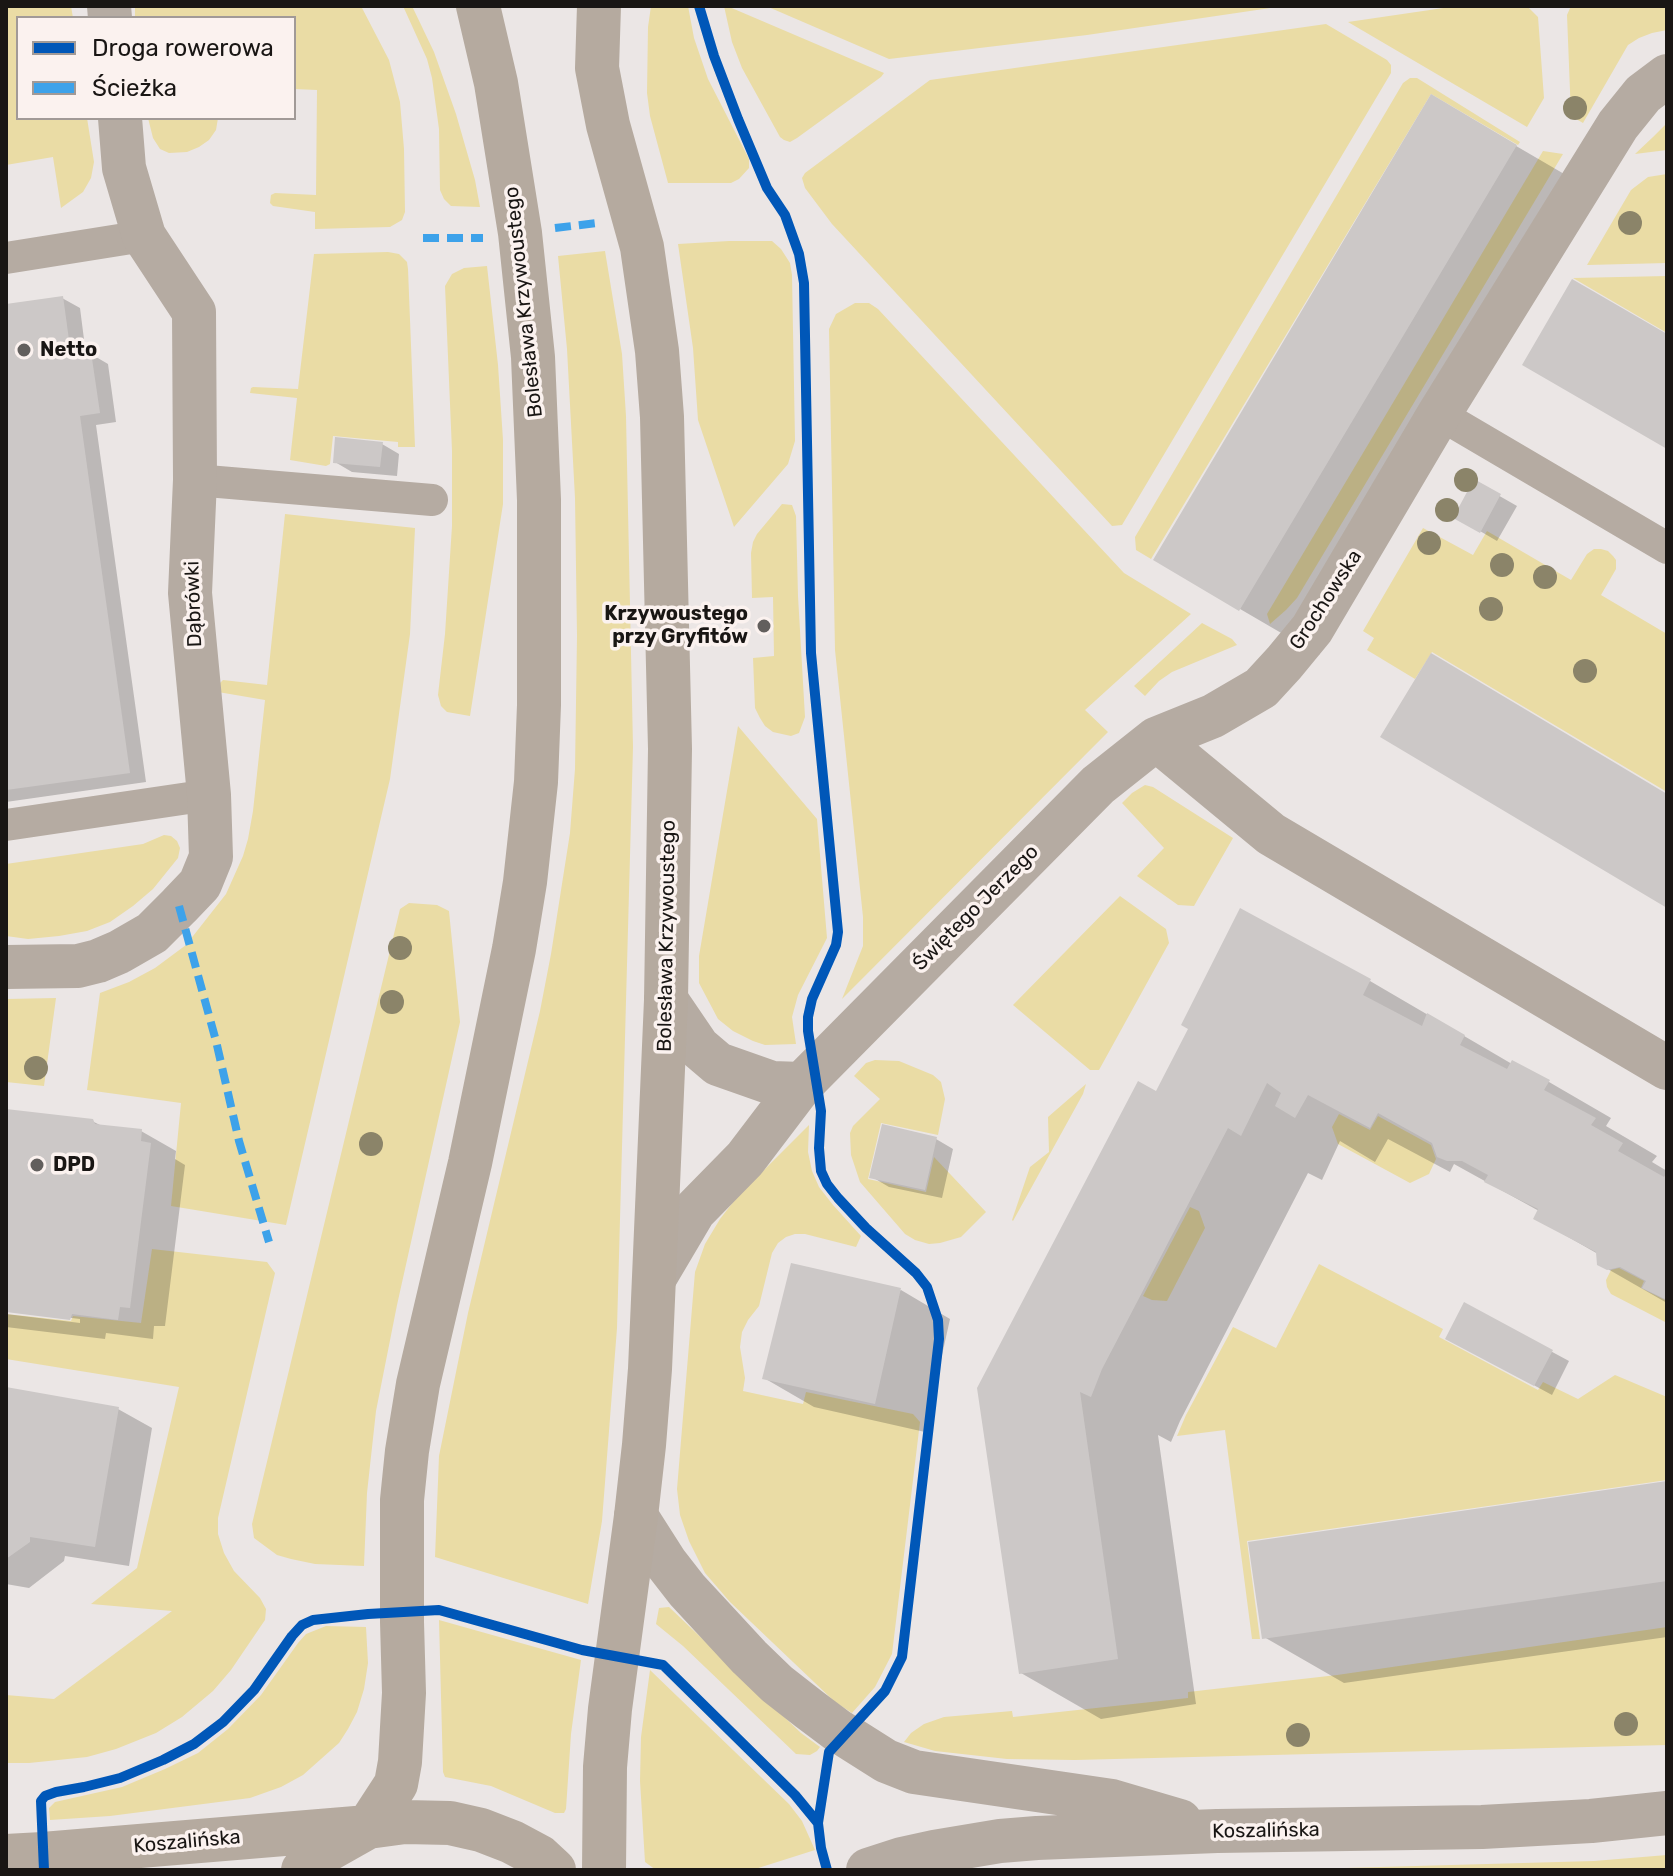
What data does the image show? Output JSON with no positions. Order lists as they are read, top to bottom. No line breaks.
{"streets":{"main road":["Bolesława Krzywoustego","Koszalińska"],"street":["Grochowska","Dąbrówki","Świętego Jerzego"]},"crossings":[["Bolesława Krzywoustego","Świętego Jerzego"],["Bolesława Krzywoustego","Koszalińska"],["Grochowska","Świętego Jerzego"]],"places":["Netto","Krzywoustego przy Gryfitów","DPD"],"legend":["Droga rowerowa","Ścieżka"]}
